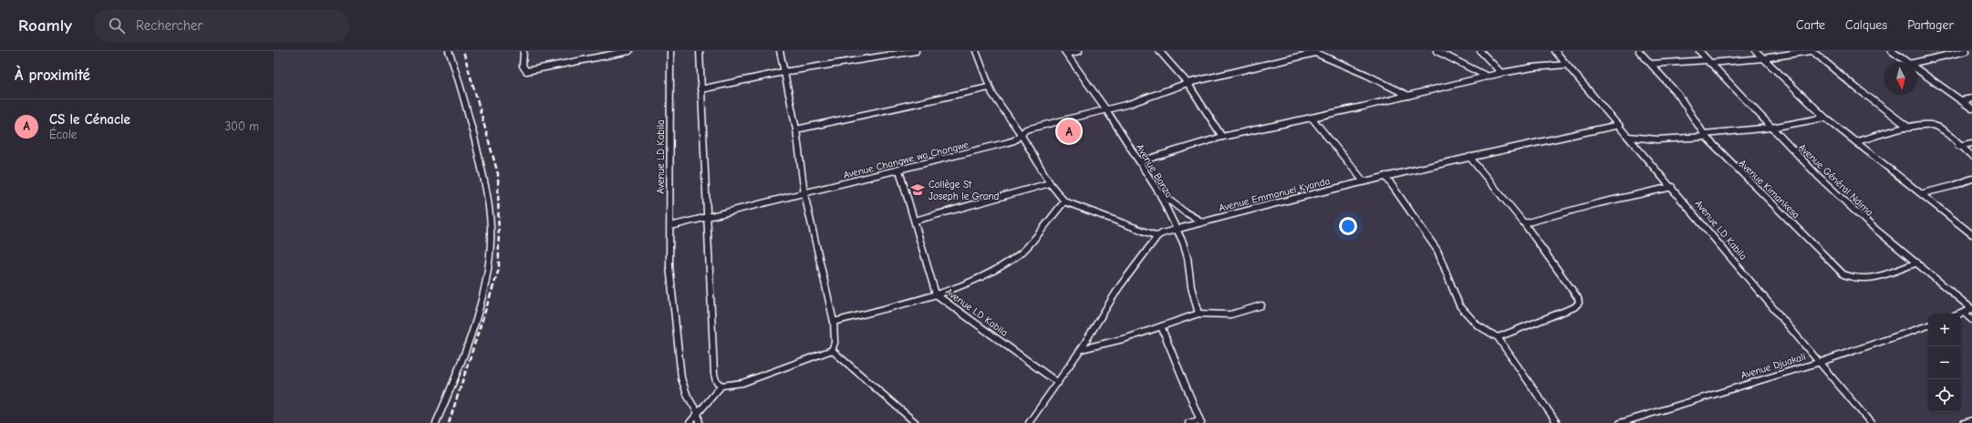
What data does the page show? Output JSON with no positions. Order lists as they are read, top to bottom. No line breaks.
{"streets":{"street":["Avenue LD Kabila","Avenue Changwe wa Changwe","Avenue Banza","Avenue Général Ndima","Avenue Kimankesa","Avenue Emmanuel Kyanda","Avenue Djuakali"]},"crossings":[["Avenue LD Kabila","Avenue Changwe wa Changwe"],["Avenue LD Kabila","Avenue Emmanuel Kyanda"],["Avenue LD Kabila","Avenue Djuakali"],["Avenue Changwe wa Changwe","Avenue Banza"],["Avenue Banza","Avenue Emmanuel Kyanda"],["Avenue Général Ndima","Avenue Kimankesa"]],"places":{"school or university":["Collège St Joseph le Grand"]},"north":"bottom","page":{"header":"Roamly","search":"Rechercher","nav":["Carte","Calques","Partager"],"heading":"À proximité","list":[{"mark":"A","name":"CS le Cénacle","note":"École","value":"300 m"}],"pins":"A","map_buttons":["+","−"]}}
